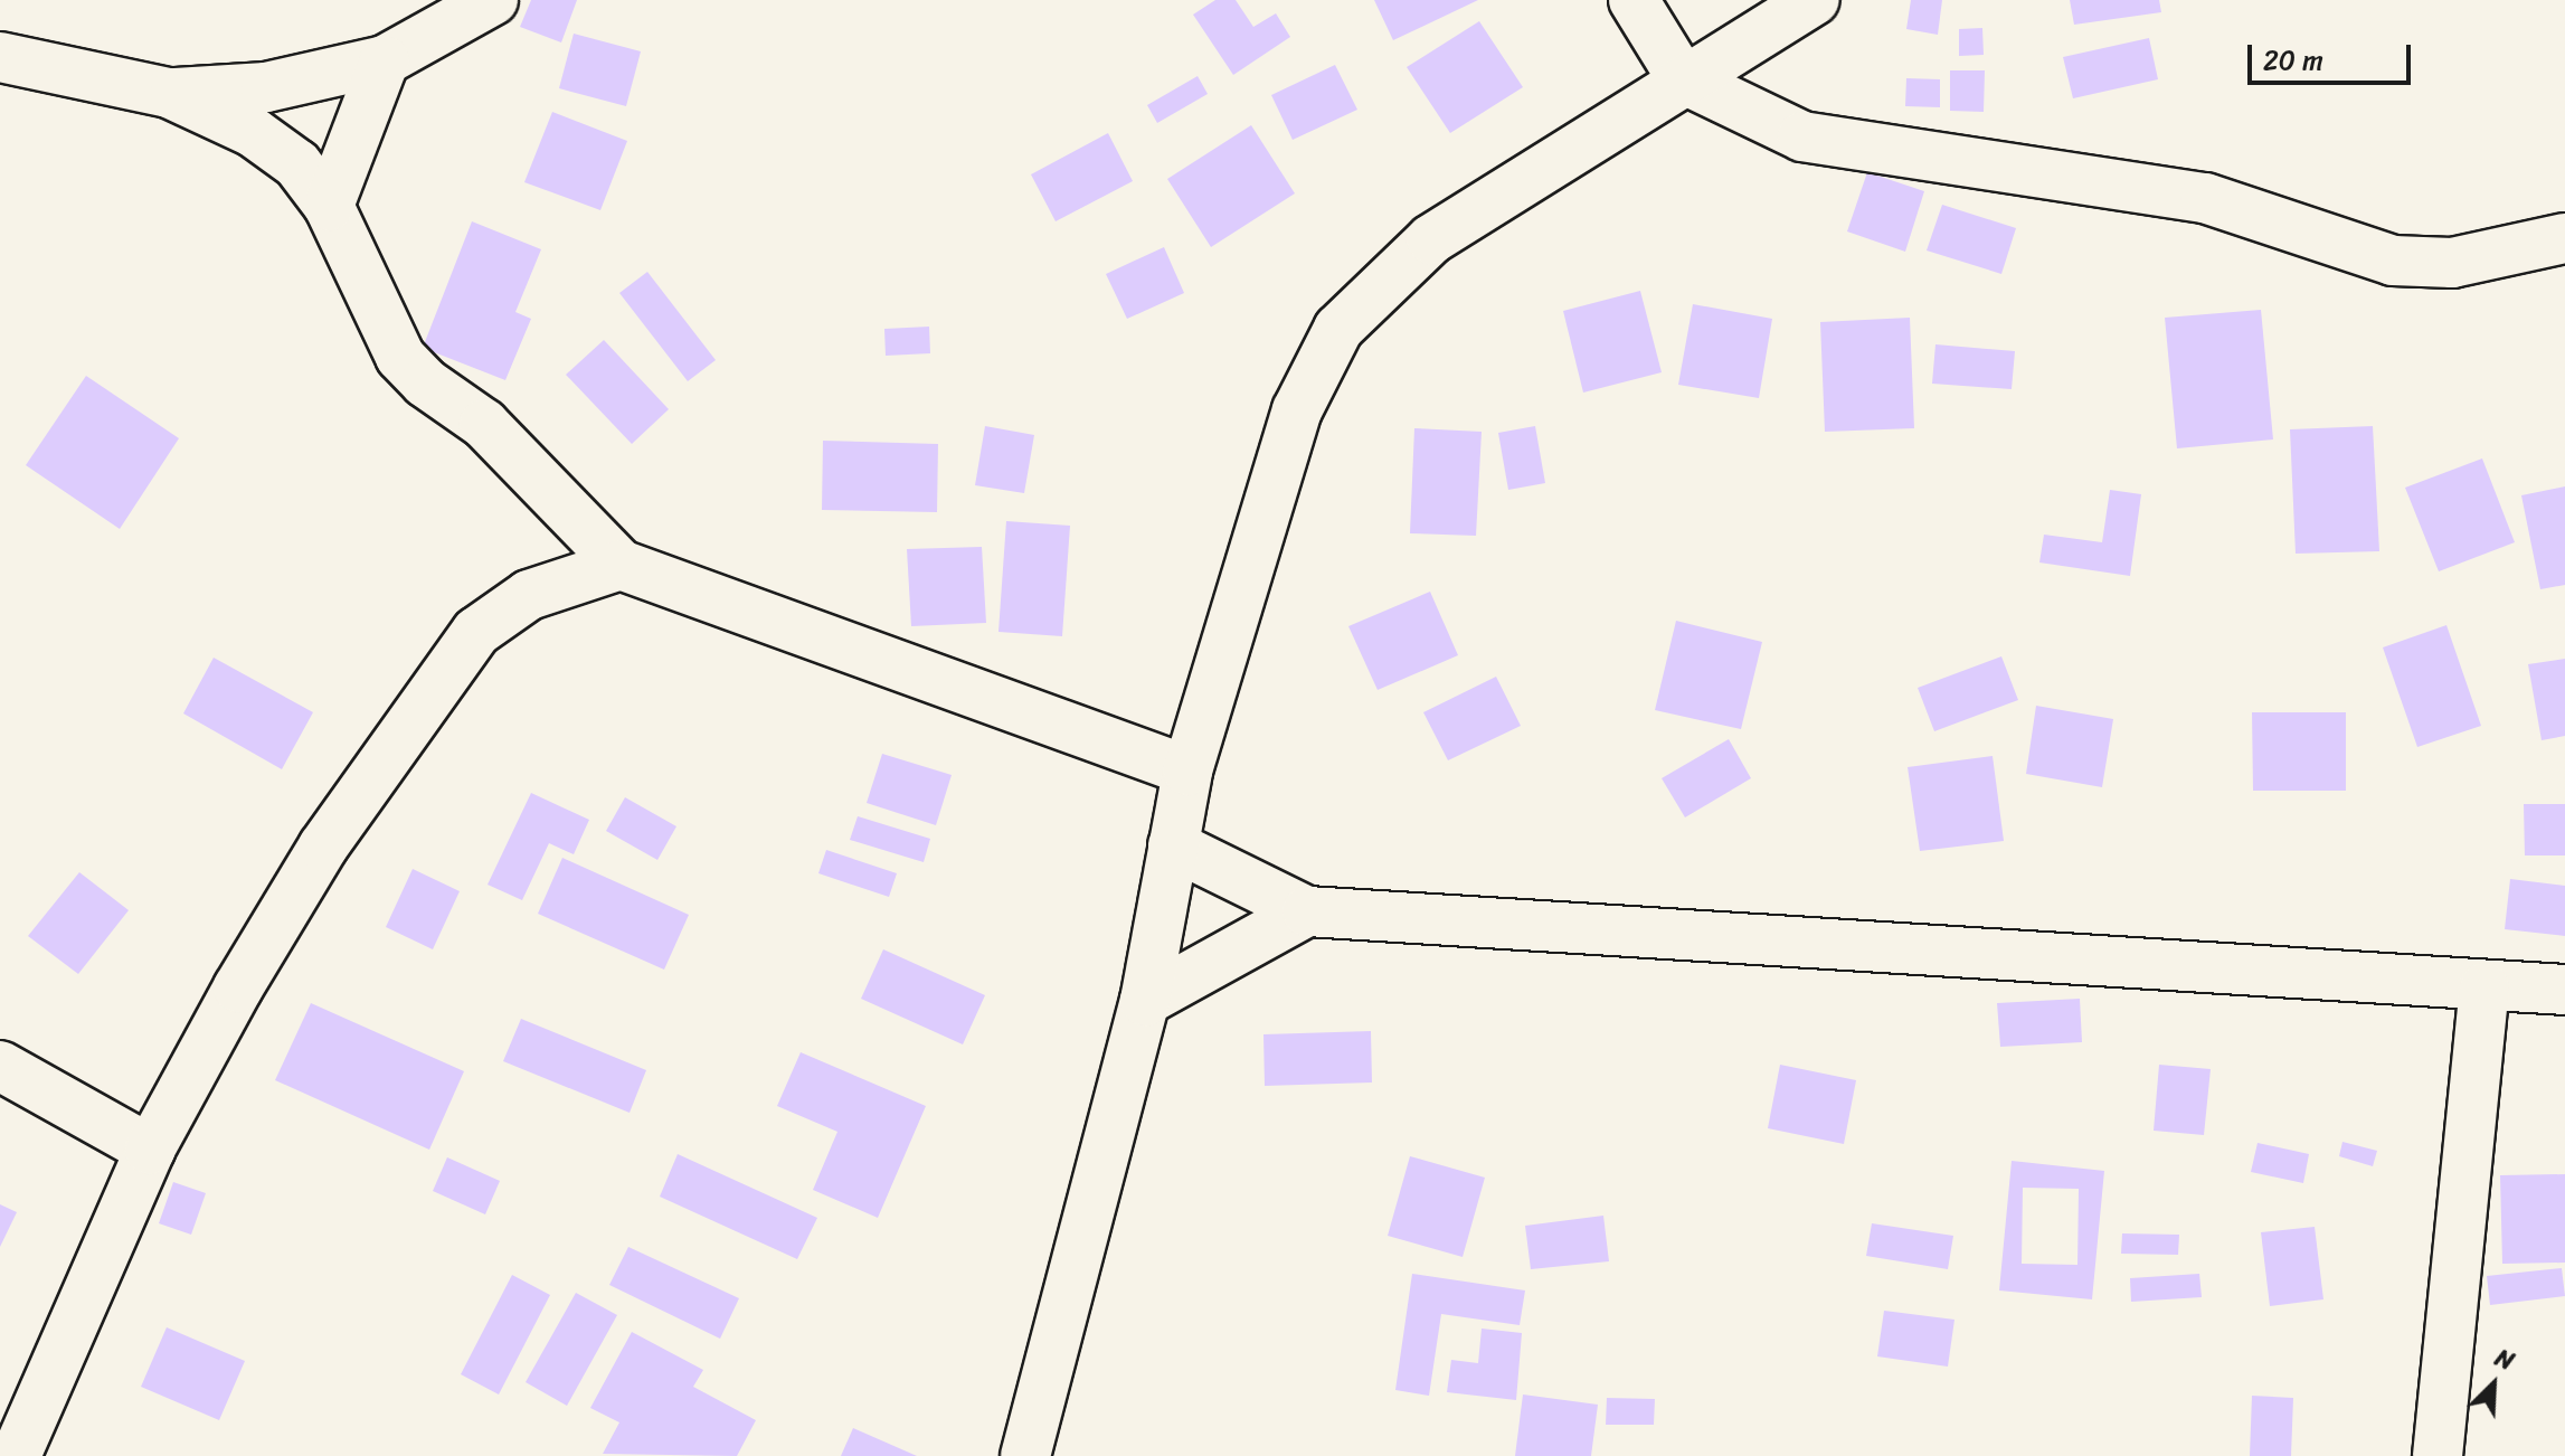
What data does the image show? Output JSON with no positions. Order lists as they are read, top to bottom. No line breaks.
{"scale_bar":"20 m","north":"top right"}
